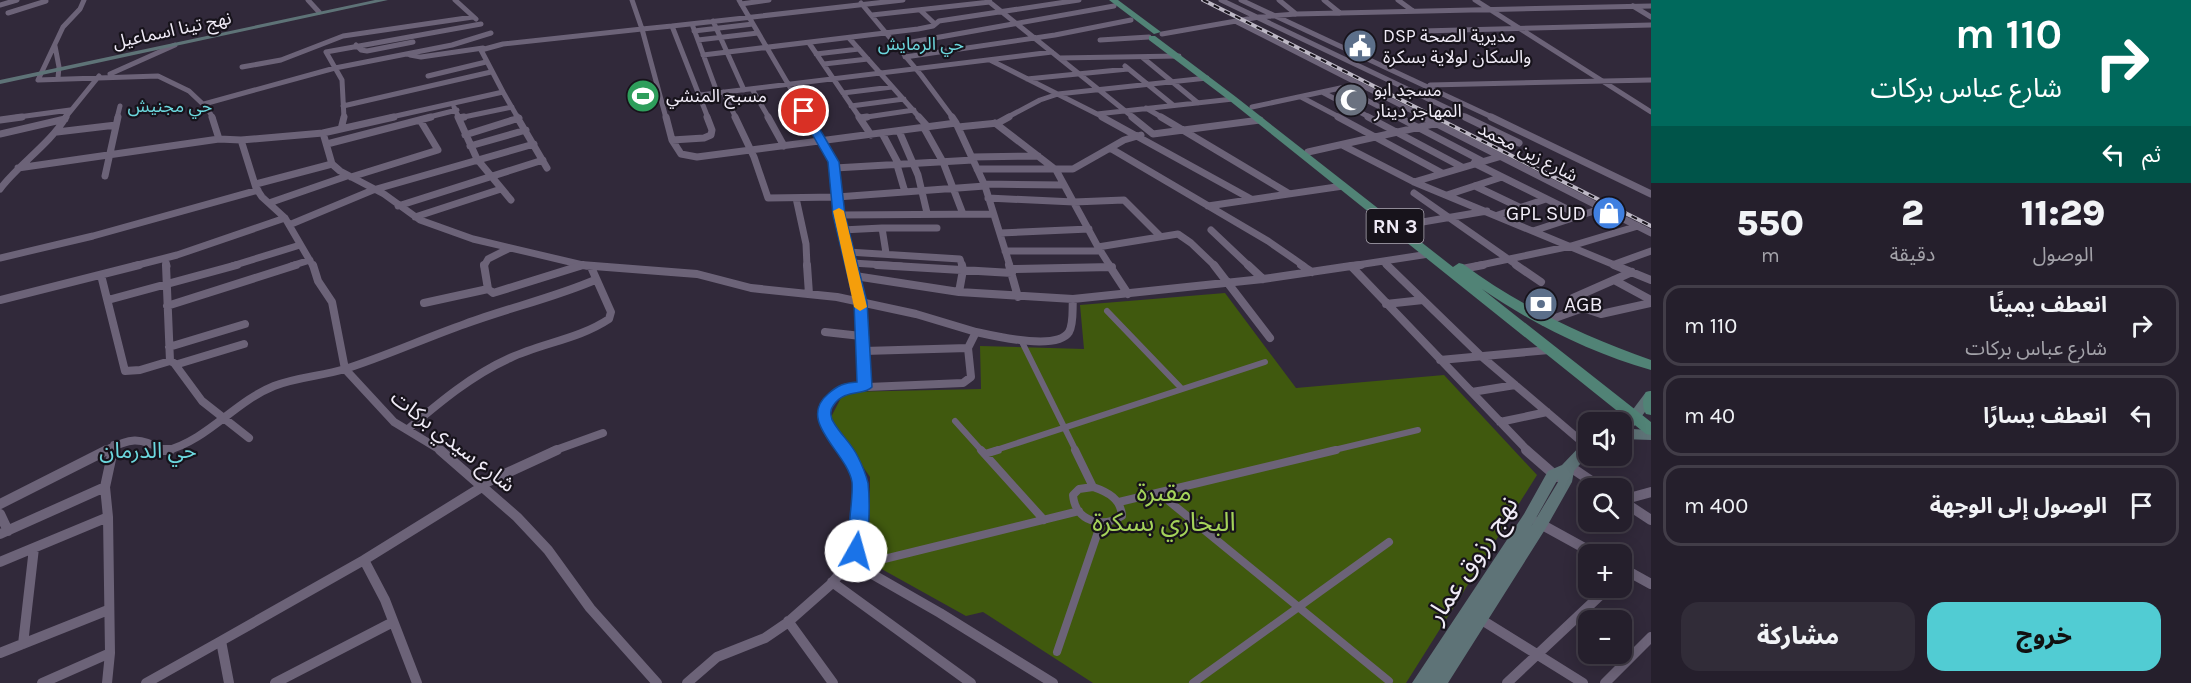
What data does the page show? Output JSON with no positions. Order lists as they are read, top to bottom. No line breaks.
{"streets":{"main road":["نهج تينا اسماعيل","RN 3","نهج رزوق عمار"],"street":["شارع زين محمد","شارع سيدي بركات"]},"districts":["حي الرمايش","حي مجنيش","حي الدرمان"],"parks":["مقبرة البخاري بسكرة"],"places":{"public building":["DSP مديرية الصحة والسكان لولاية بسكرة"],"sports":["مسبح المنشي"],"mosque":["مسجد ابو المهاجر دينار"],"shop":["GPL SUD"],"bank":["AGB"]},"page":{"turn":["110 m","شارع عباس بركات"],"then":"ثم","eta":["11:29","الوصول","2","دقيقة","550","m"],"list":[{"name":"انعطف يمينًا","note":"شارع عباس بركات","value":"110 m"},{"name":"انعطف يسارًا","value":"40 m"},{"name":"الوصول إلى الوجهة","value":"400 m"}],"map_buttons":["+","−"],"buttons":["خروج","مشاركة"]}}
